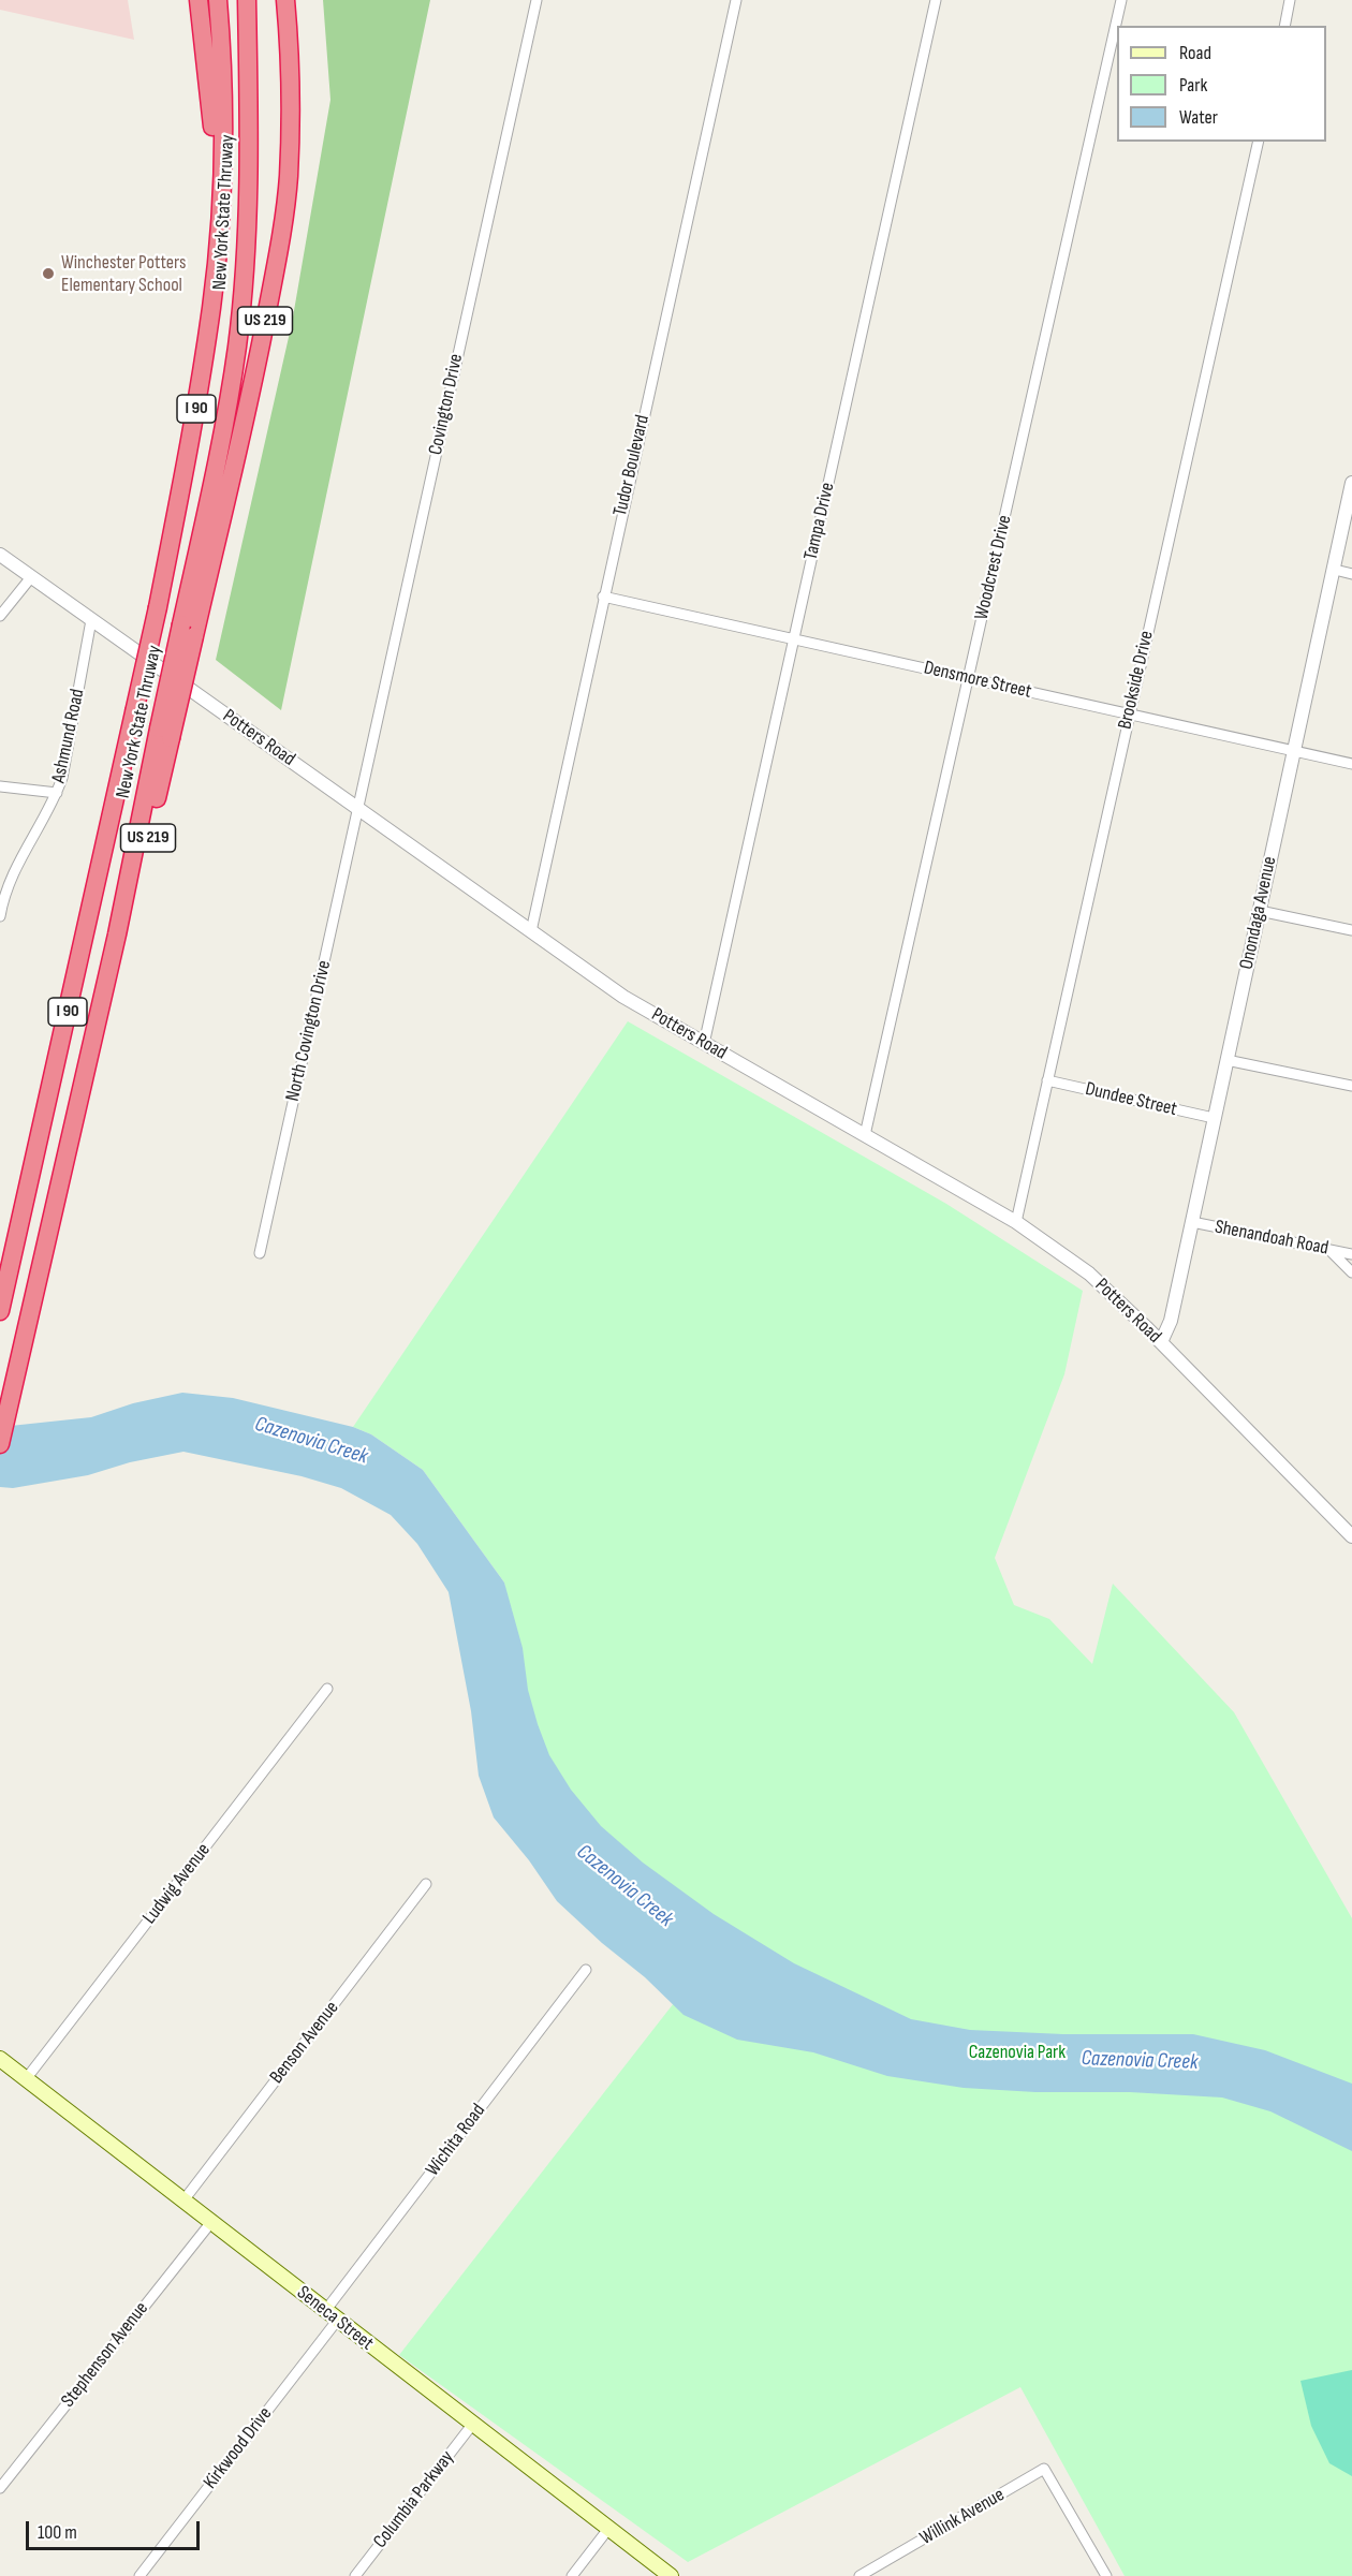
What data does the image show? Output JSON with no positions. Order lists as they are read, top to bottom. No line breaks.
{"streets":{"highway":["New York State Thruway","US 219","I 90"],"main road":["Seneca Street"],"street":["Covington Drive","Tudor Boulevard","Tampa Drive","Woodcrest Drive","Densmore Street","Brookside Drive","Ashmund Road","Potters Road","Onondaga Avenue","North Covington Drive","Dundee Street","Shenandoah Road","Ludwig Avenue","Benson Avenue","Wichita Road","Stephenson Avenue","Kirkwood Drive","Columbia Parkway","Willink Avenue"]},"crossings":[["New York State Thruway","US 219"],["US 219","I 90"],["Covington Drive","Potters Road"],["Covington Drive","North Covington Drive"],["Tudor Boulevard","Densmore Street"],["Tudor Boulevard","Potters Road"],["Tampa Drive","Densmore Street"],["Tampa Drive","Potters Road"],["Woodcrest Drive","Densmore Street"],["Woodcrest Drive","Potters Road"],["Densmore Street","Brookside Drive"],["Densmore Street","Onondaga Avenue"],["Brookside Drive","Potters Road"],["Brookside Drive","Dundee Street"],["Ashmund Road","Potters Road"],["Potters Road","Onondaga Avenue"],["Potters Road","North Covington Drive"],["Onondaga Avenue","Dundee Street"],["Onondaga Avenue","Shenandoah Road"],["Ludwig Avenue","Seneca Street"],["Benson Avenue","Seneca Street"],["Wichita Road","Seneca Street"],["Wichita Road","Kirkwood Drive"],["Seneca Street","Stephenson Avenue"],["Seneca Street","Kirkwood Drive"],["Seneca Street","Columbia Parkway"]],"water":["Cazenovia Creek"],"parks":["Cazenovia Park"],"places":["Winchester Potters Elementary School"],"legend":["Road","Park","Water"],"scale_bar":"100 m"}
